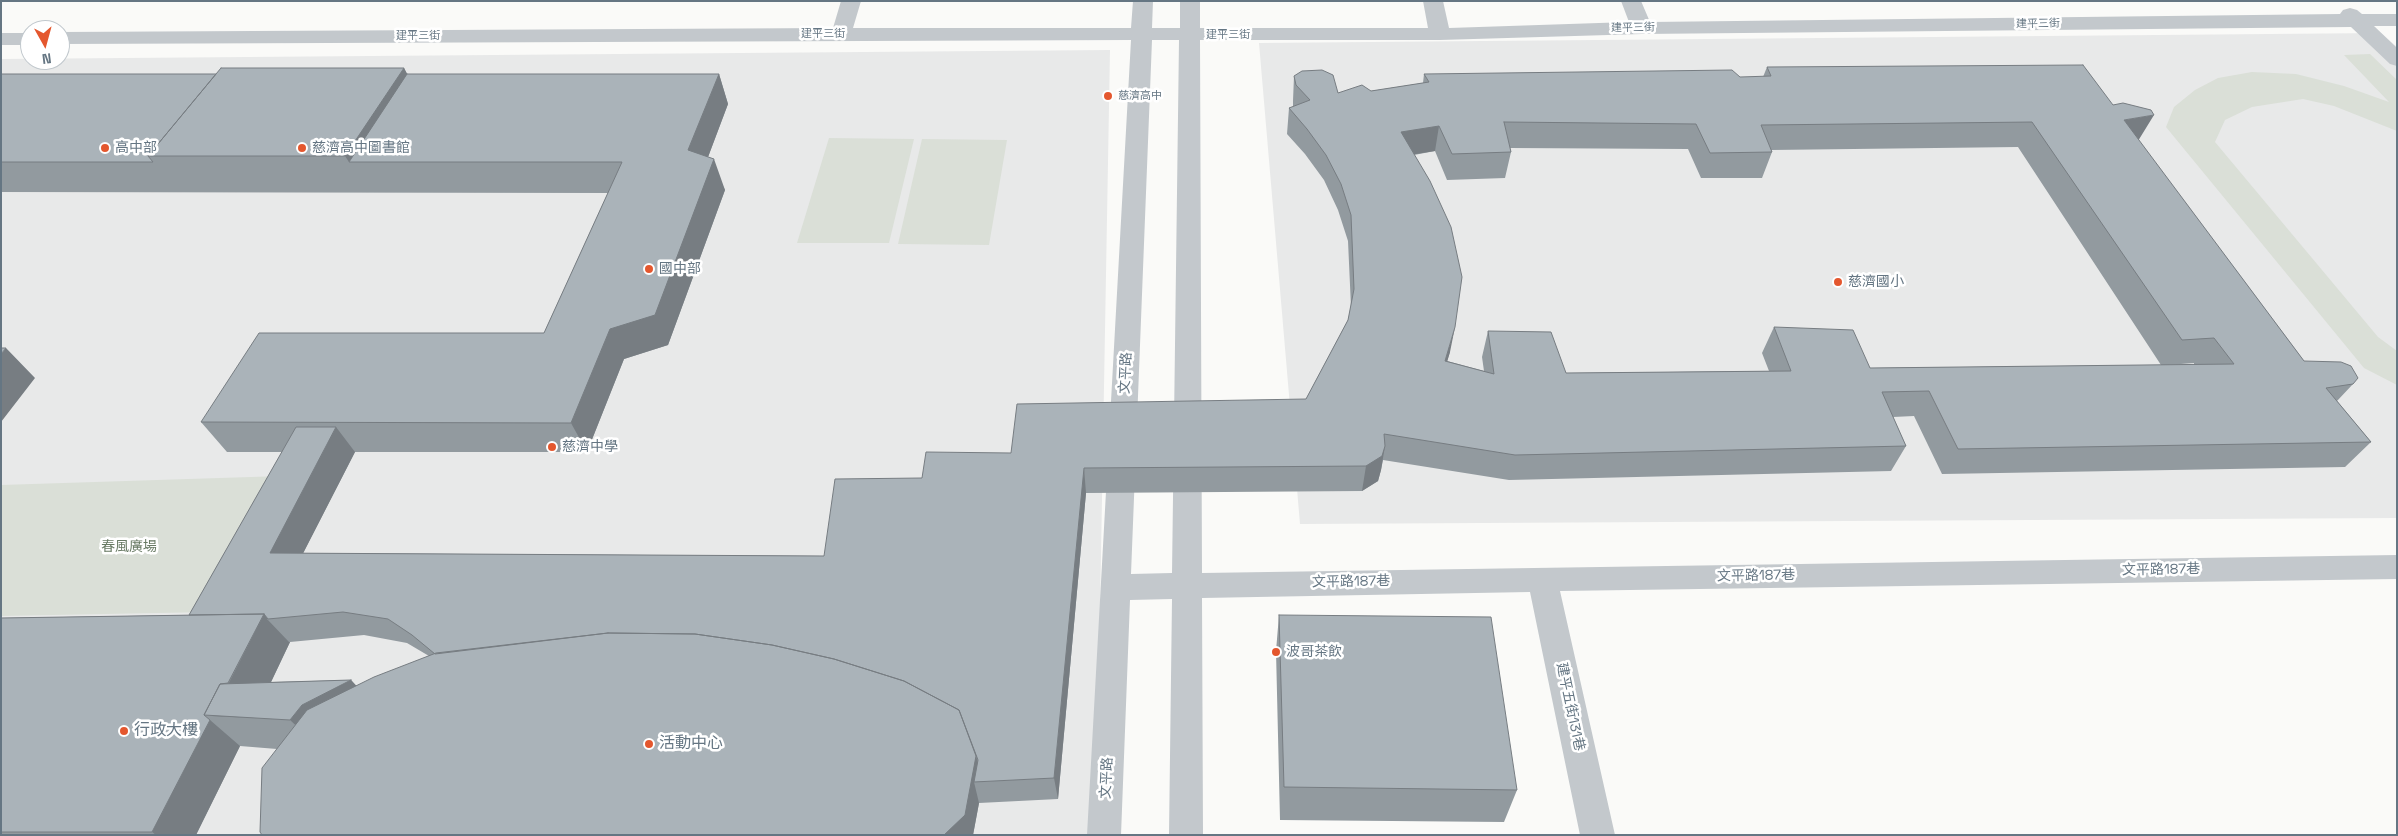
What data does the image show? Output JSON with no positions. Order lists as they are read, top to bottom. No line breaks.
{"streets":{"street":["建平三街","文平路","文平路187巷","建平五街131巷"]},"crossings":[["建平三街","文平路"],["文平路","文平路187巷"],["文平路187巷","建平五街131巷"]],"parks":["春風廣場"],"places":["慈濟高中","高中部","慈濟高中圖書館","國中部","慈濟國小","慈濟中學","波哥茶飲","行政大樓","活動中心"],"north":"bottom"}
